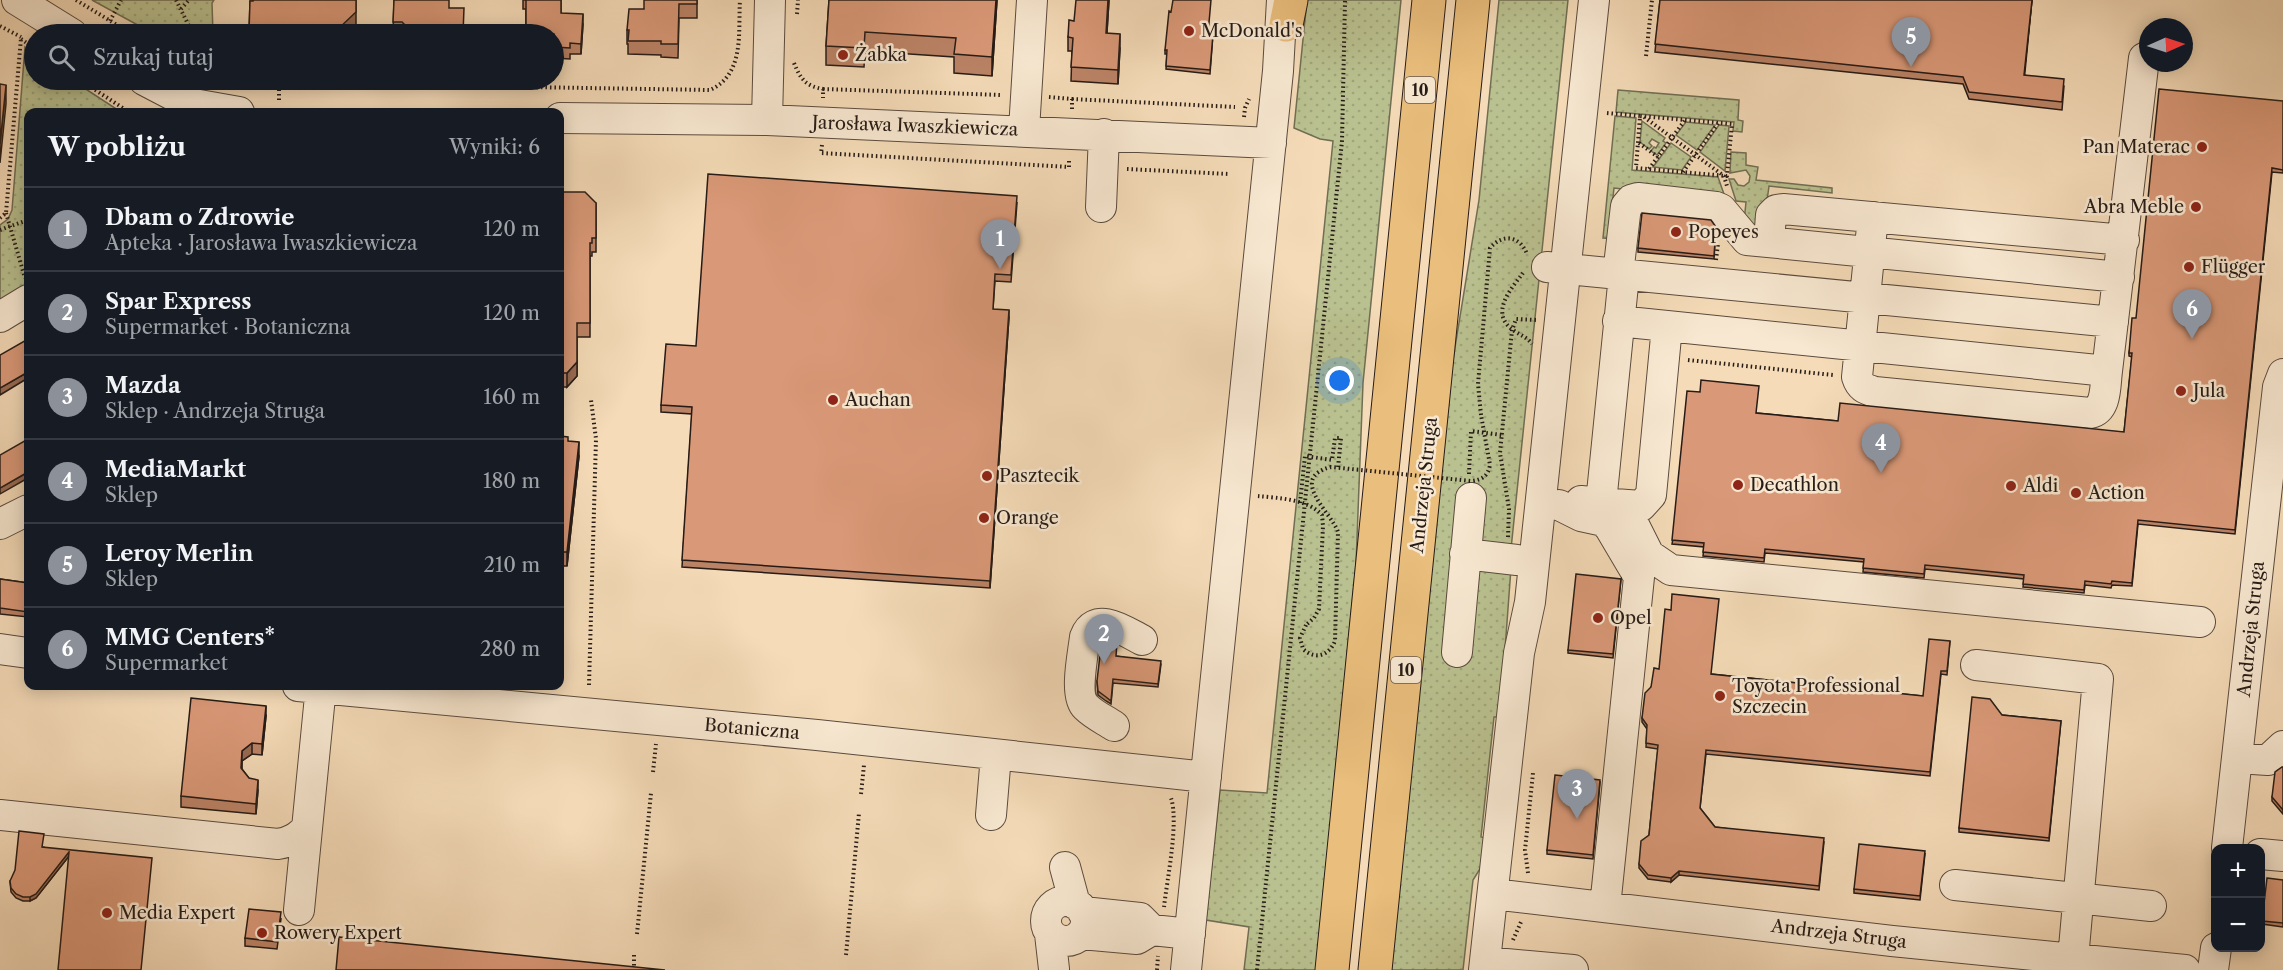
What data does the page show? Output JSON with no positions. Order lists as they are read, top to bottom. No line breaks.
{"streets":{"main road":["10","Andrzeja Struga"],"street":["Jarosława Iwaszkiewicza","Botaniczna"]},"places":["McDonald's","Żabka","Pan Materac","Abra Meble","Popeyes","Flügger","Jula","Auchan","Pasztecik","Decathlon","Aldi","Action","Orange","Opel","Toyota Professional Szczecin","Media Expert","Rowery Expert"],"north":"right","page":{"pins":["5","1","6","4","2","3"],"search":"Szukaj tutaj","heading":["W pobliżu","Wyniki: 6"],"list":[{"mark":"1","name":"Dbam o Zdrowie","note":"Apteka · Jarosława Iwaszkiewicza","value":"120 m"},{"mark":"2","name":"Spar Express","note":"Supermarket · Botaniczna","value":"120 m"},{"mark":"3","name":"Mazda","note":"Sklep · Andrzeja Struga","value":"160 m"},{"mark":"4","name":"MediaMarkt","note":"Sklep","value":"180 m"},{"mark":"5","name":"Leroy Merlin","note":"Sklep","value":"210 m"},{"mark":"6","name":"MMG Centers*","note":"Supermarket","value":"280 m"}],"map_buttons":["+","−"]}}
